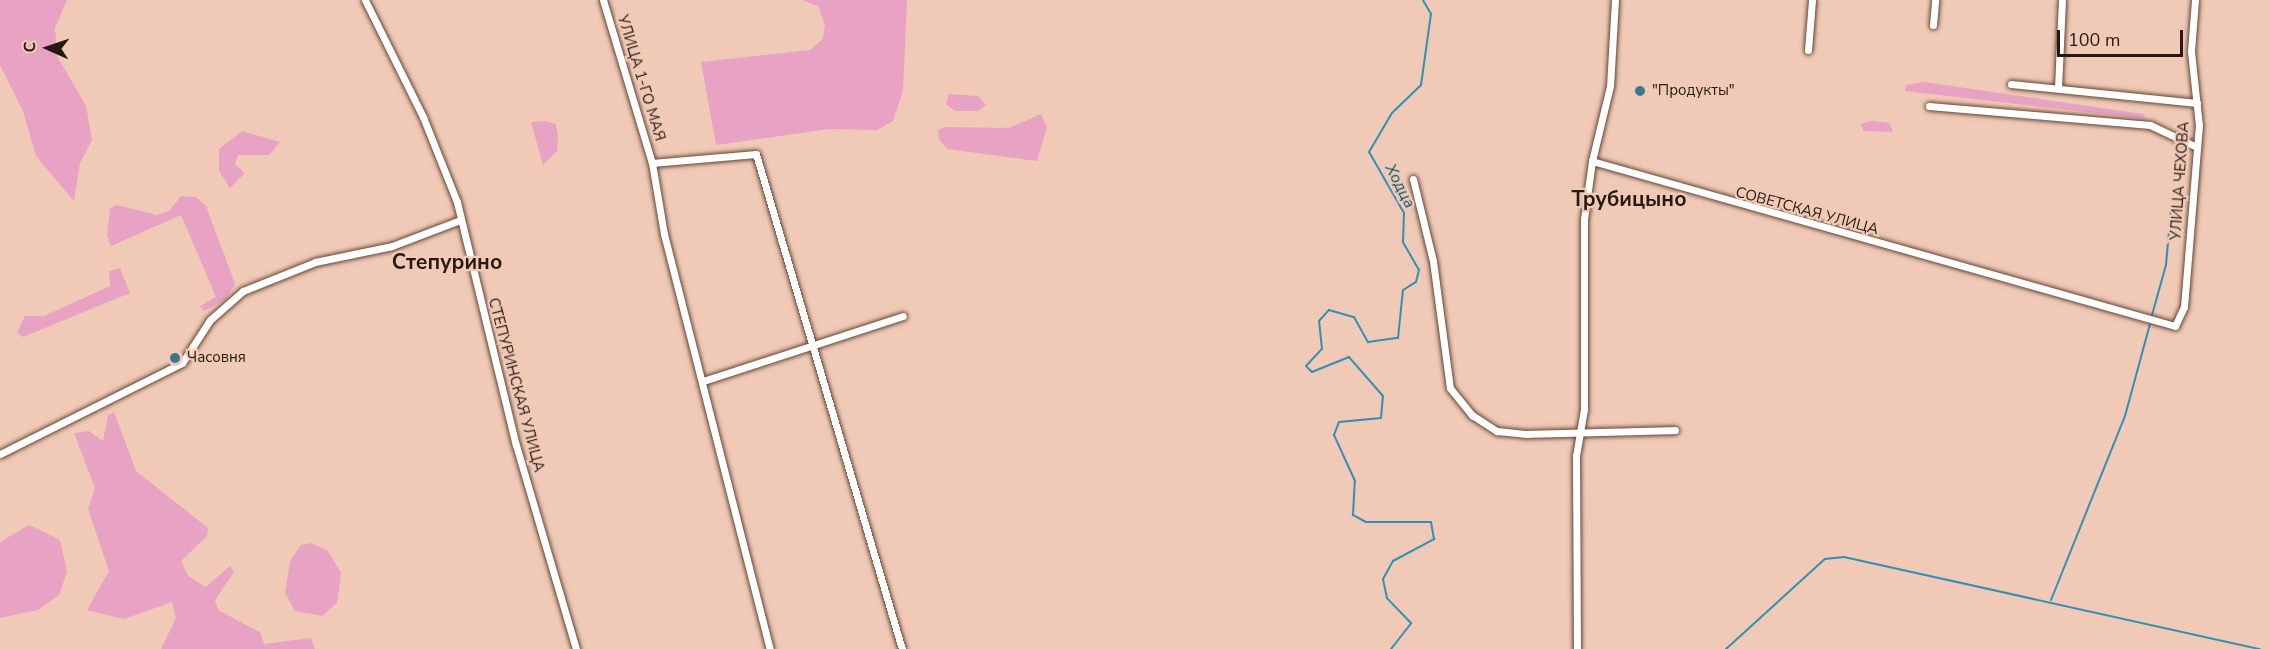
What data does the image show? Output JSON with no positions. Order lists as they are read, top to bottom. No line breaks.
{"streets":{"street":["УЛИЦА 1-ГО МАЯ","УЛИЦА ЧЕХОВА","СОВЕТСКАЯ УЛИЦА","СТЕПУРИНСКАЯ УЛИЦА"]},"crossings":[["УЛИЦА ЧЕХОВА","СОВЕТСКАЯ УЛИЦА"]],"districts":["Трубицыно","Степурино"],"water":["Ходца"],"places":["\"Продукты\"","Часовня"],"scale_bar":"100 m","north":"left"}
